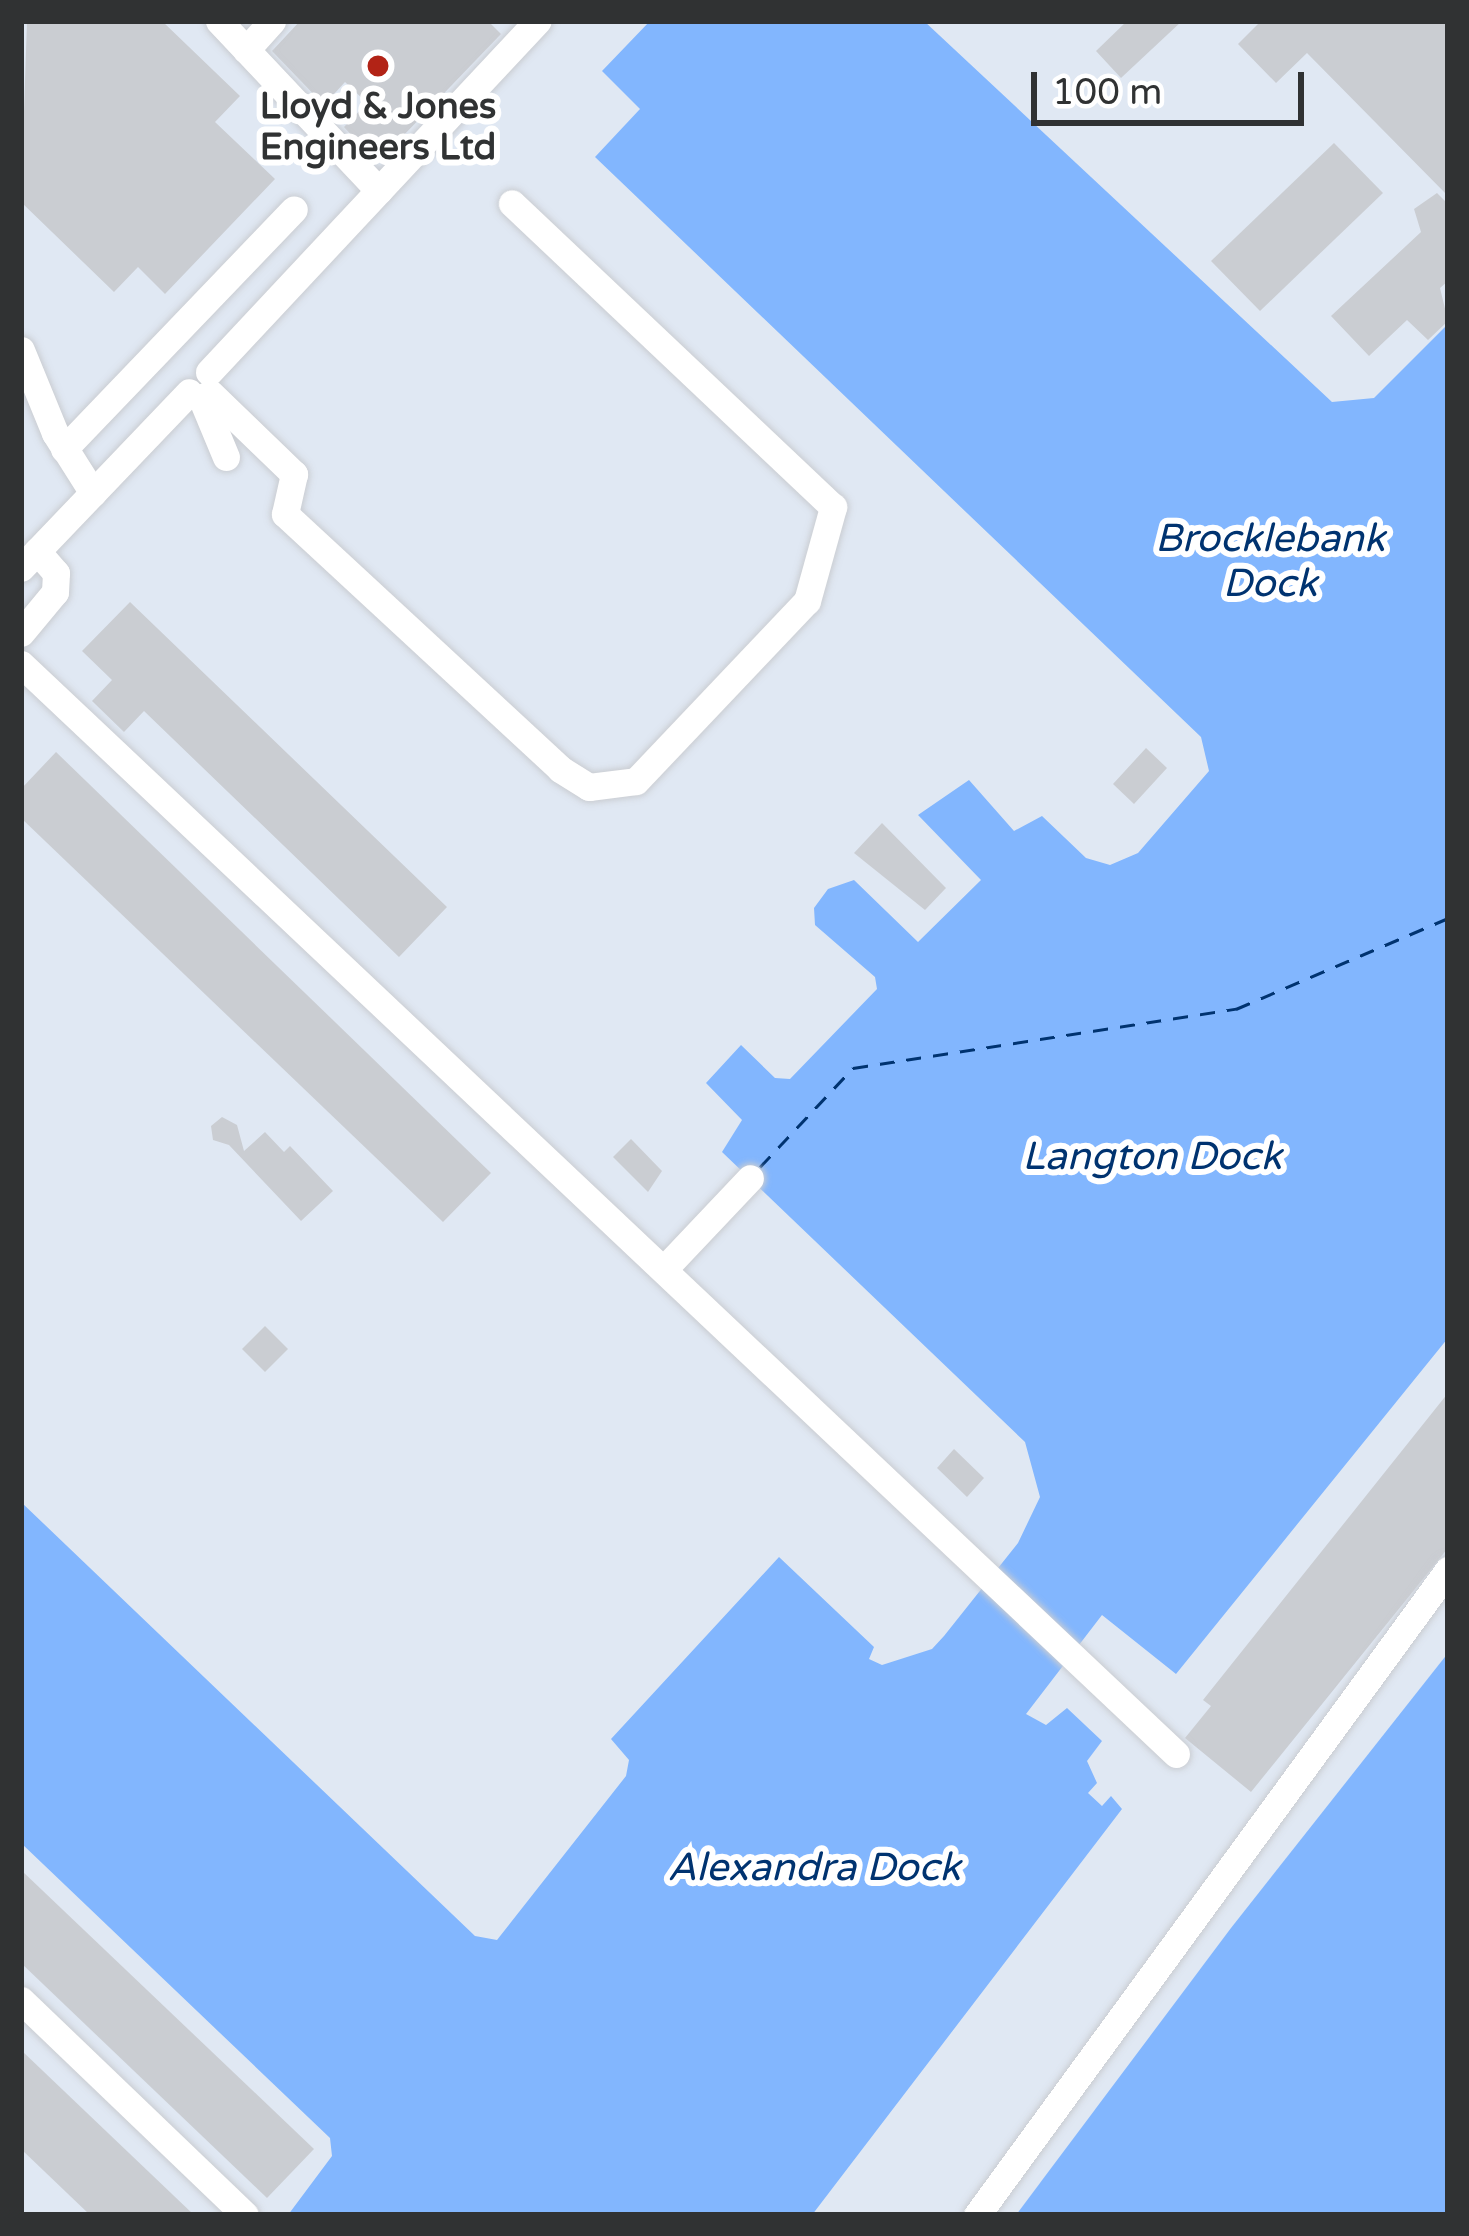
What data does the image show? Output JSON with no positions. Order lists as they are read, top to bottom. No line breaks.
{"water":["Brocklebank Dock","Langton Dock","Alexandra Dock"],"places":["Lloyd & Jones Engineers Ltd"],"scale_bar":"100 m"}
